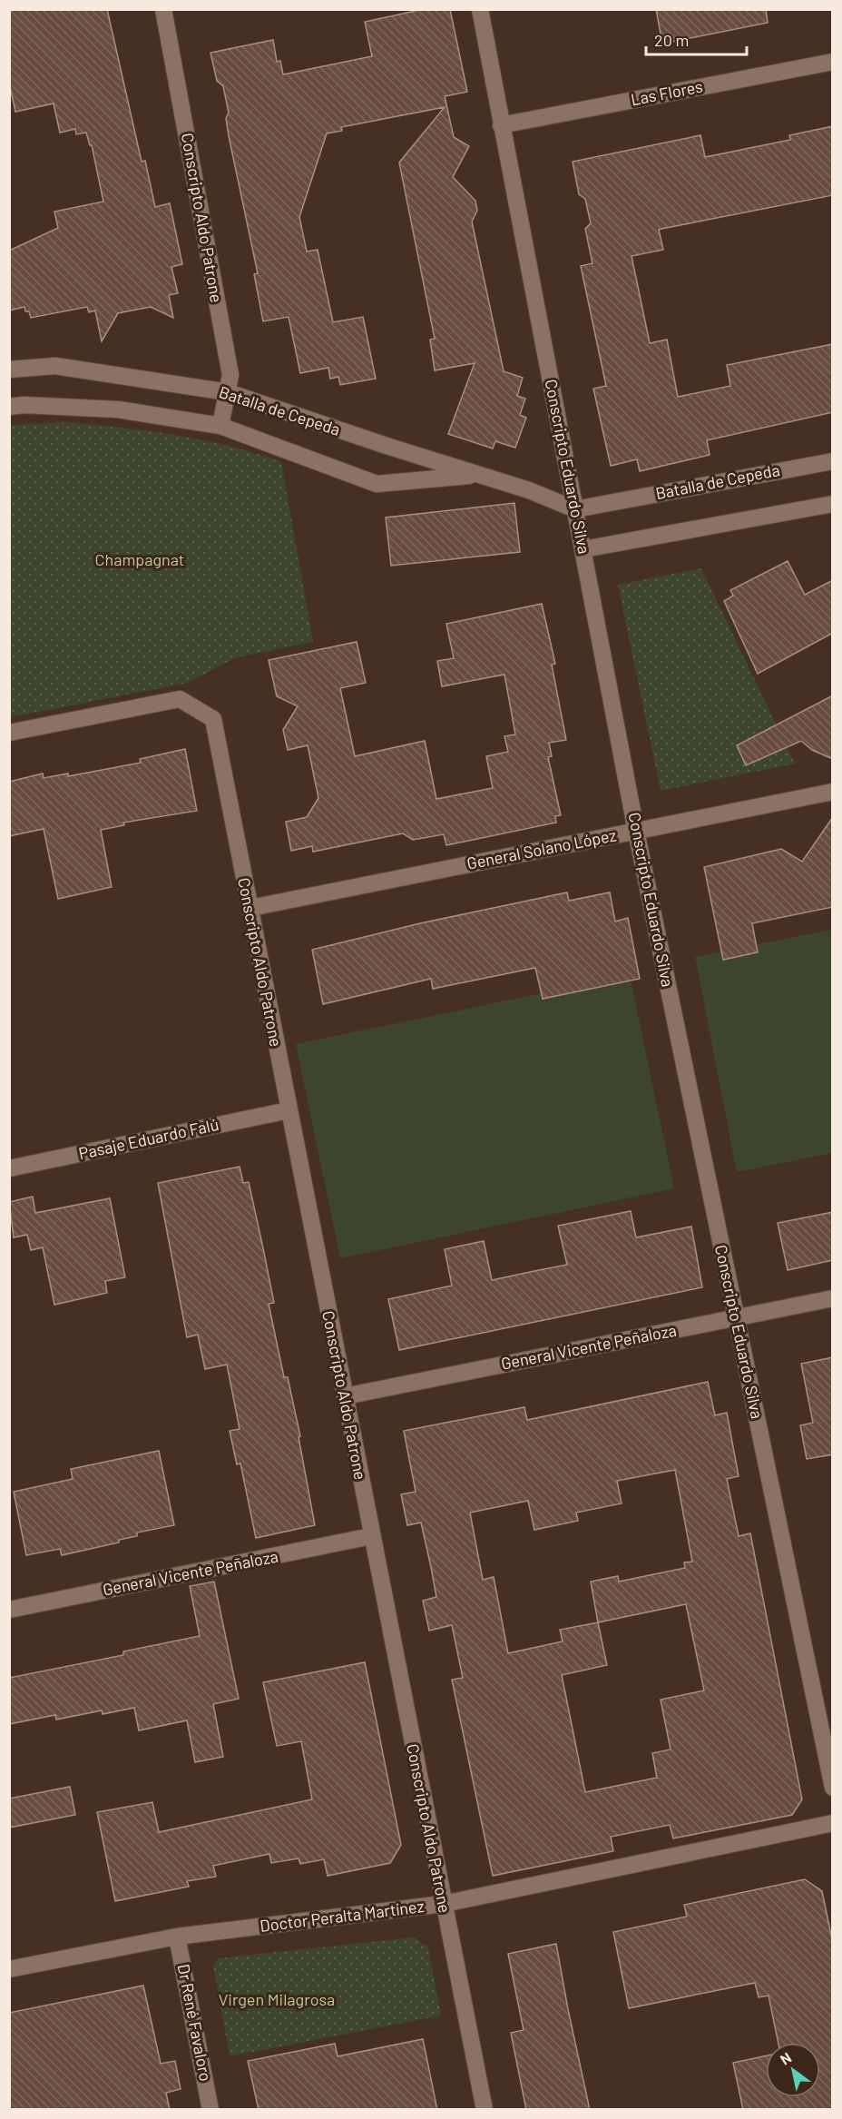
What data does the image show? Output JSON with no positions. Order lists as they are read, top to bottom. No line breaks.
{"streets":{"street":["Las Flores","Conscripto Aldo Patrone","Batalla de Cepeda","Conscripto Eduardo Silva","General Solano López","Pasaje Eduardo Falú","General Vicente Peñaloza","Doctor Peralta Martínez","Dr René Favaloro"]},"crossings":[["Las Flores","Conscripto Eduardo Silva"],["Conscripto Aldo Patrone","Batalla de Cepeda"],["Conscripto Aldo Patrone","General Solano López"],["Conscripto Aldo Patrone","Pasaje Eduardo Falú"],["Conscripto Aldo Patrone","General Vicente Peñaloza"],["Conscripto Aldo Patrone","Doctor Peralta Martínez"],["Batalla de Cepeda","Conscripto Eduardo Silva"],["Conscripto Eduardo Silva","General Solano López"],["Conscripto Eduardo Silva","General Vicente Peñaloza"],["Doctor Peralta Martínez","Dr René Favaloro"]],"parks":["Champagnat","Virgen Milagrosa"],"scale_bar":"20 m","north":"top left"}
